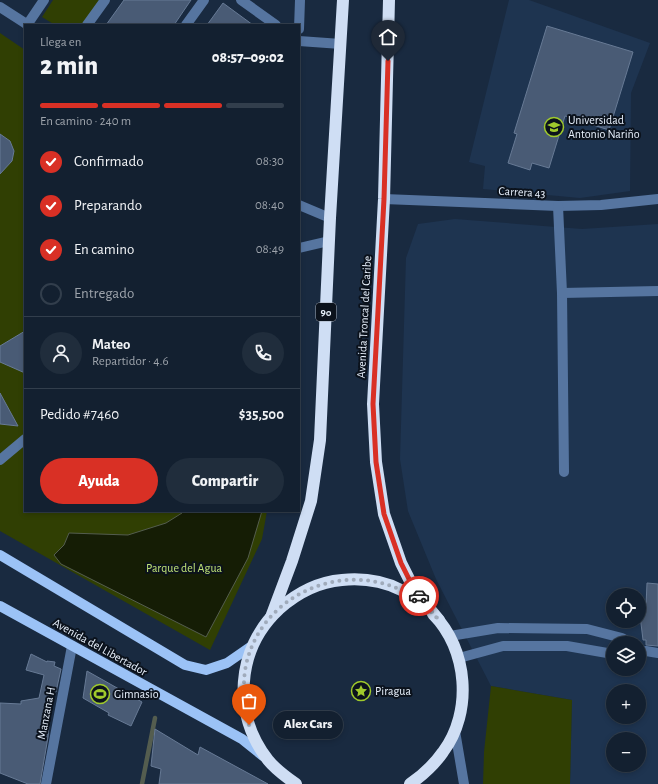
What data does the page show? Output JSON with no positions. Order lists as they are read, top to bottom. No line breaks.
{"streets":{"highway":["90","Avenida Troncal del Caribe"],"main road":["Avenida del Libertador"],"street":["Carrera 43","Manzana H"]},"crossings":[["Carrera 43","Avenida Troncal del Caribe"],["Avenida del Libertador","Manzana H"]],"parks":["Parque del Agua"],"places":{"school or university":["Universidad Antonio Nariño"],"place":["Piragua"],"sports":["Gimnasio"],"other":["Alex Cars"]},"page":{"heading":["2 min","Llega en","08:57–09:02"],"panel":["Mateo","Repartidor · 4.6","Pedido #7460","$35,500"],"bar":"En camino · 240 m","list":[["Confirmado","08:30"],["Preparando","08:40"],["En camino","08:49"],"Entregado"],"buttons":["Ayuda","Compartir"],"map_buttons":["+","−"],"bubble":"Alex Cars"}}
